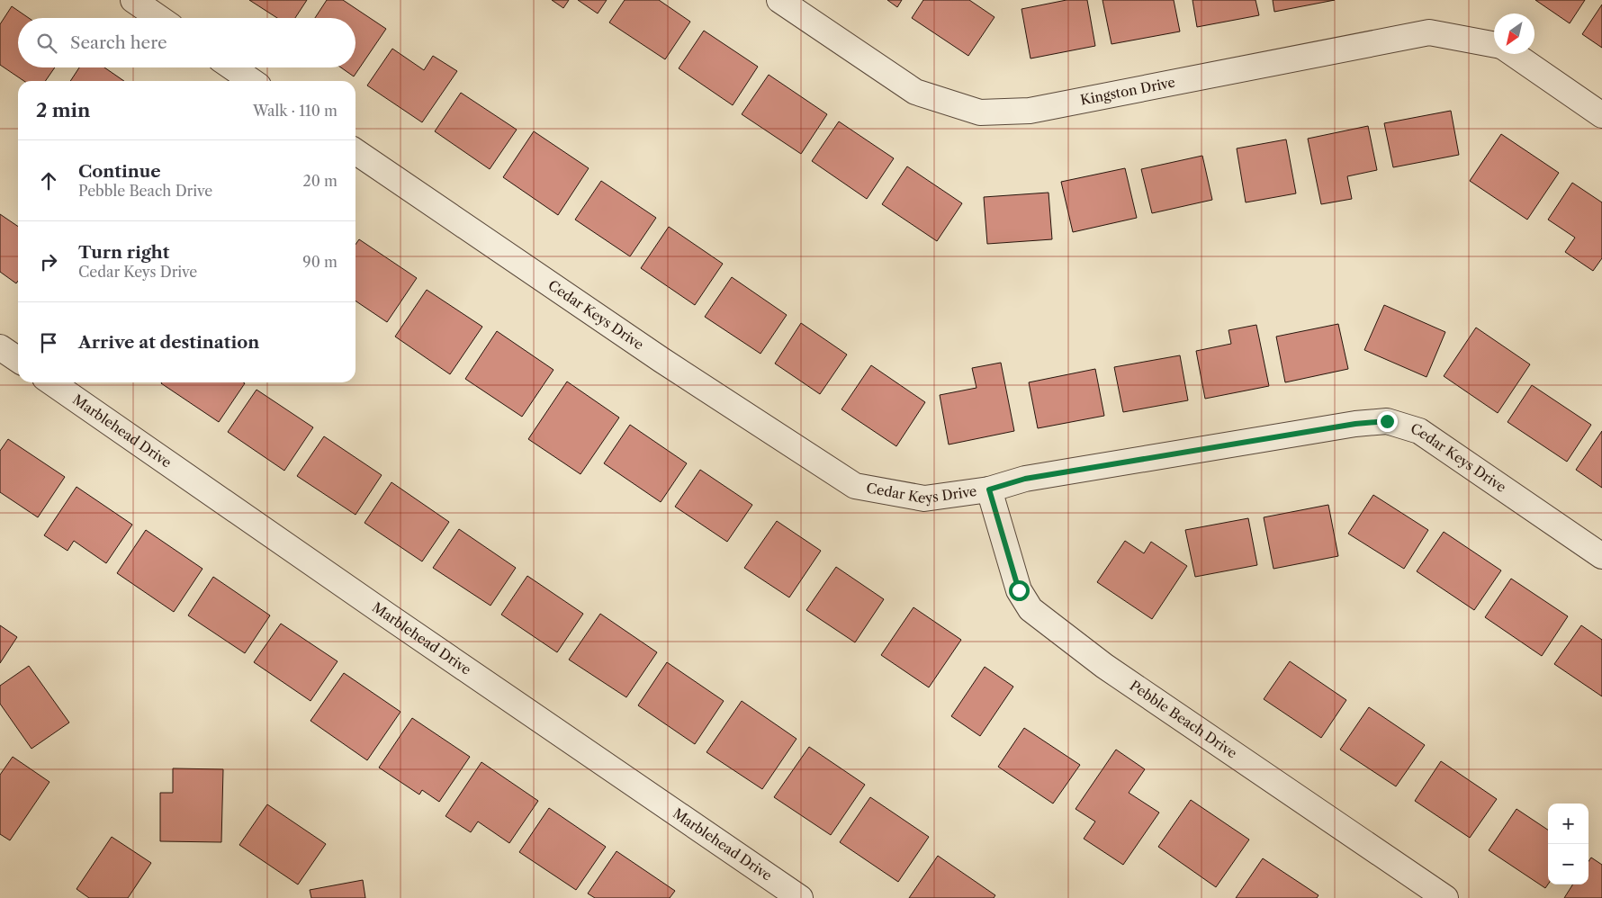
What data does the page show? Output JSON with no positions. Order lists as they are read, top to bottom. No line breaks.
{"streets":{"street":["Kingston Drive","Cedar Keys Drive","Marblehead Drive","Pebble Beach Drive"]},"crossings":[["Cedar Keys Drive","Pebble Beach Drive"]],"north":"bottom left","page":{"search":"Search here","heading":["2 min","Walk · 110 m"],"list":[["Continue","Pebble Beach Drive","20 m"],["Turn right","Cedar Keys Drive","90 m"],"Arrive at destination"],"map_buttons":["+","−"]}}
